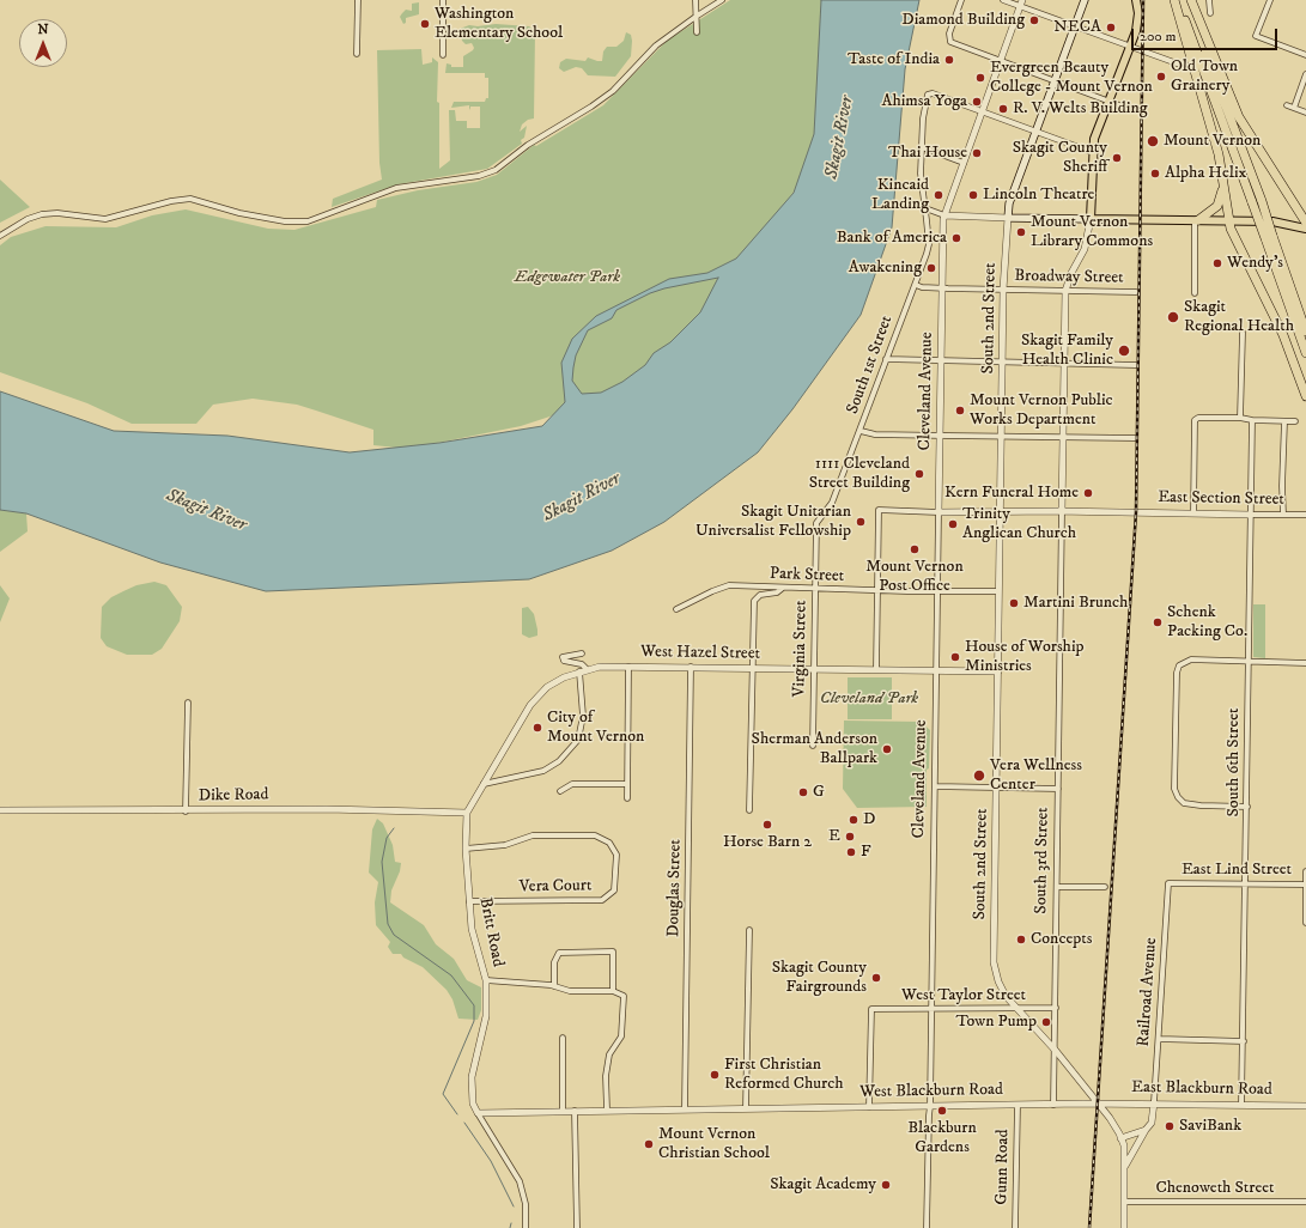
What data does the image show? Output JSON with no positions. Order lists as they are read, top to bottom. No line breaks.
{"streets":{"main road":["South 2nd Street","South 3rd Street"],"street":["Broadway Street","South 1st Street","Cleveland Avenue","East Section Street","Park Street","Virginia Street","West Hazel Street","South 6th Street","Dike Road","East Lind Street","Vera Court","Douglas Street","Britt Road","Railroad Avenue","West Taylor Street","East Blackburn Road","West Blackburn Road","Gunn Road","Chenoweth Street"]},"crossings":[["Broadway Street","South 2nd Street"],["Broadway Street","South 1st Street"],["Broadway Street","Cleveland Avenue"],["Broadway Street","South 3rd Street"],["South 2nd Street","East Section Street"],["South 2nd Street","Park Street"],["South 2nd Street","West Hazel Street"],["South 2nd Street","South 3rd Street"],["South 2nd Street","West Taylor Street"],["South 2nd Street","East Blackburn Road"],["South 2nd Street","West Blackburn Road"],["South 2nd Street","Chenoweth Street"],["South 1st Street","Virginia Street"],["Cleveland Avenue","East Section Street"],["Cleveland Avenue","Park Street"],["Cleveland Avenue","West Hazel Street"],["Cleveland Avenue","West Taylor Street"],["Cleveland Avenue","West Blackburn Road"],["East Section Street","South 6th Street"],["East Section Street","South 3rd Street"],["Park Street","Virginia Street"],["Virginia Street","West Hazel Street"],["West Hazel Street","Douglas Street"],["West Hazel Street","Britt Road"],["South 6th Street","East Lind Street"],["South 6th Street","East Blackburn Road"],["Dike Road","Britt Road"],["South 3rd Street","West Taylor Street"],["South 3rd Street","West Blackburn Road"],["East Lind Street","Railroad Avenue"],["Vera Court","Britt Road"],["Douglas Street","West Blackburn Road"],["Britt Road","West Blackburn Road"],["Railroad Avenue","East Blackburn Road"],["West Taylor Street","West Blackburn Road"],["East Blackburn Road","West Blackburn Road"],["West Blackburn Road","Gunn Road"]],"water":["Skagit River"],"parks":["Edgewater Park","Cleveland Park"],"places":["Diamond Building","Washington Elementary School","NECA","Taste of India","Old Town Grainery","Evergreen Beauty College - Mount Vernon","Ahimsa Yoga","R. V. Welts Building","Mount Vernon","Thai House","Skagit County Sheriff","Alpha Helix","Kincaid Landing","Lincoln Theatre","Mount Vernon Library Commons","Bank of America","Wendy's","Awakening","Skagit Regional Health","Skagit Family Health Clinic","Mount Vernon Public Works Department","1111 Cleveland Street Building","Kern Funeral Home","Skagit Unitarian Universalist Fellowship","Trinity Anglican Church","Mount Vernon Post Office","Martini Brunch","Schenk Packing Co.","House of Worship Ministries","City of Mount Vernon","Sherman Anderson Ballpark","Vera Wellness Center","G","D","Horse Barn 2","E","F","Concepts","Skagit County Fairgrounds","Town Pump","First Christian Reformed Church","Blackburn Gardens","SaviBank","Mount Vernon Christian School","Skagit Academy"],"scale_bar":"200 m","north":"top"}
